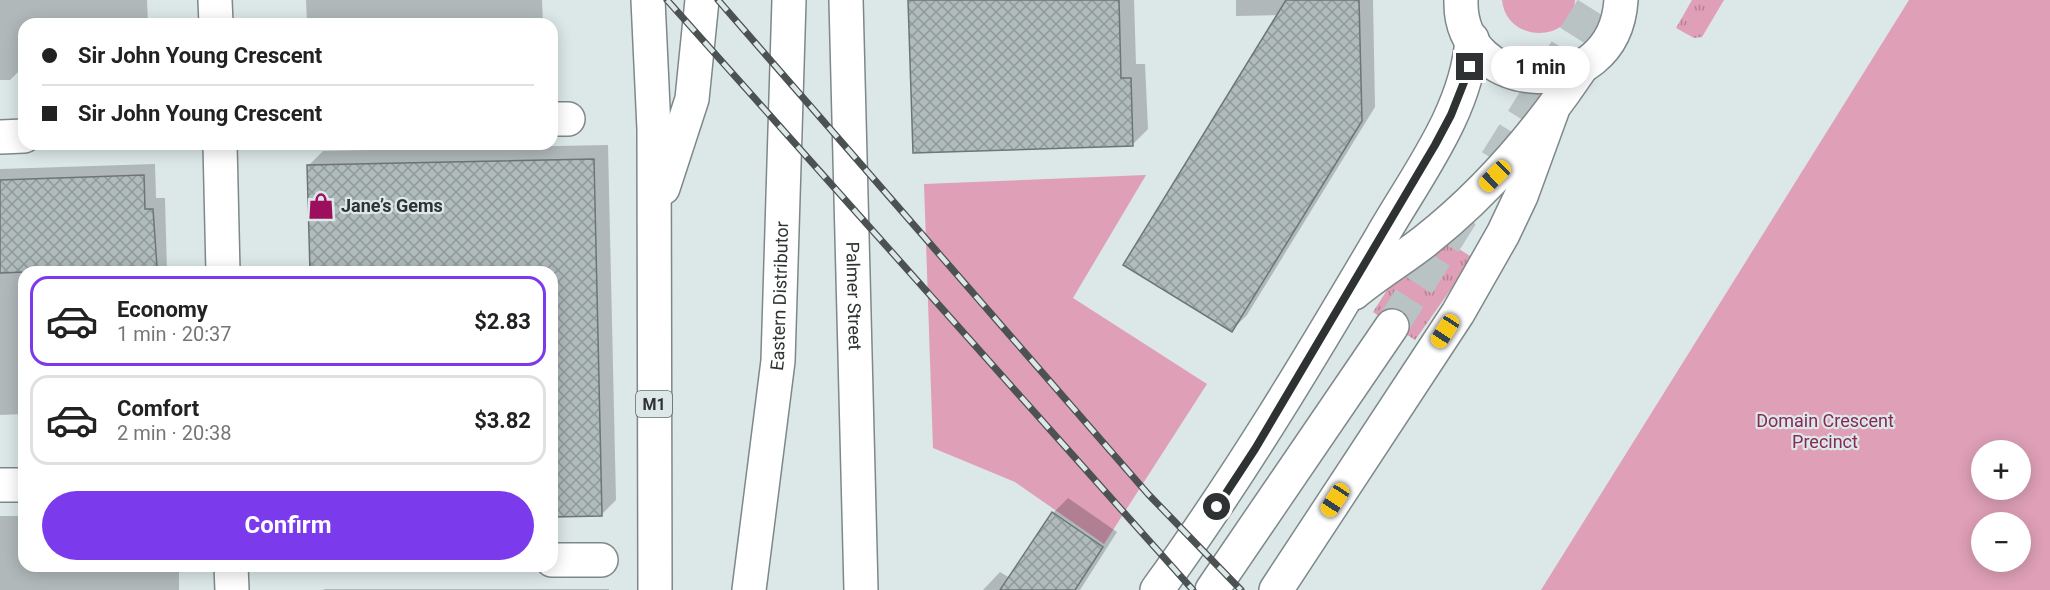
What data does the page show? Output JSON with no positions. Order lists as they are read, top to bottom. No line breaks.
{"streets":{"main road":["Palmer Street","Eastern Distributor","M1"]},"parks":["Domain Crescent Precinct"],"places":{"shop":["Jane’s Gems"]},"page":{"banner":["Sir John Young Crescent","Sir John Young Crescent"],"bubble":"1 min","list":[{"name":"Economy","note":"1 min · 20:37","value":"$2.83"},{"name":"Comfort","note":"2 min · 20:38","value":"$3.82"}],"map_buttons":["+","−"],"buttons":"Confirm"}}
